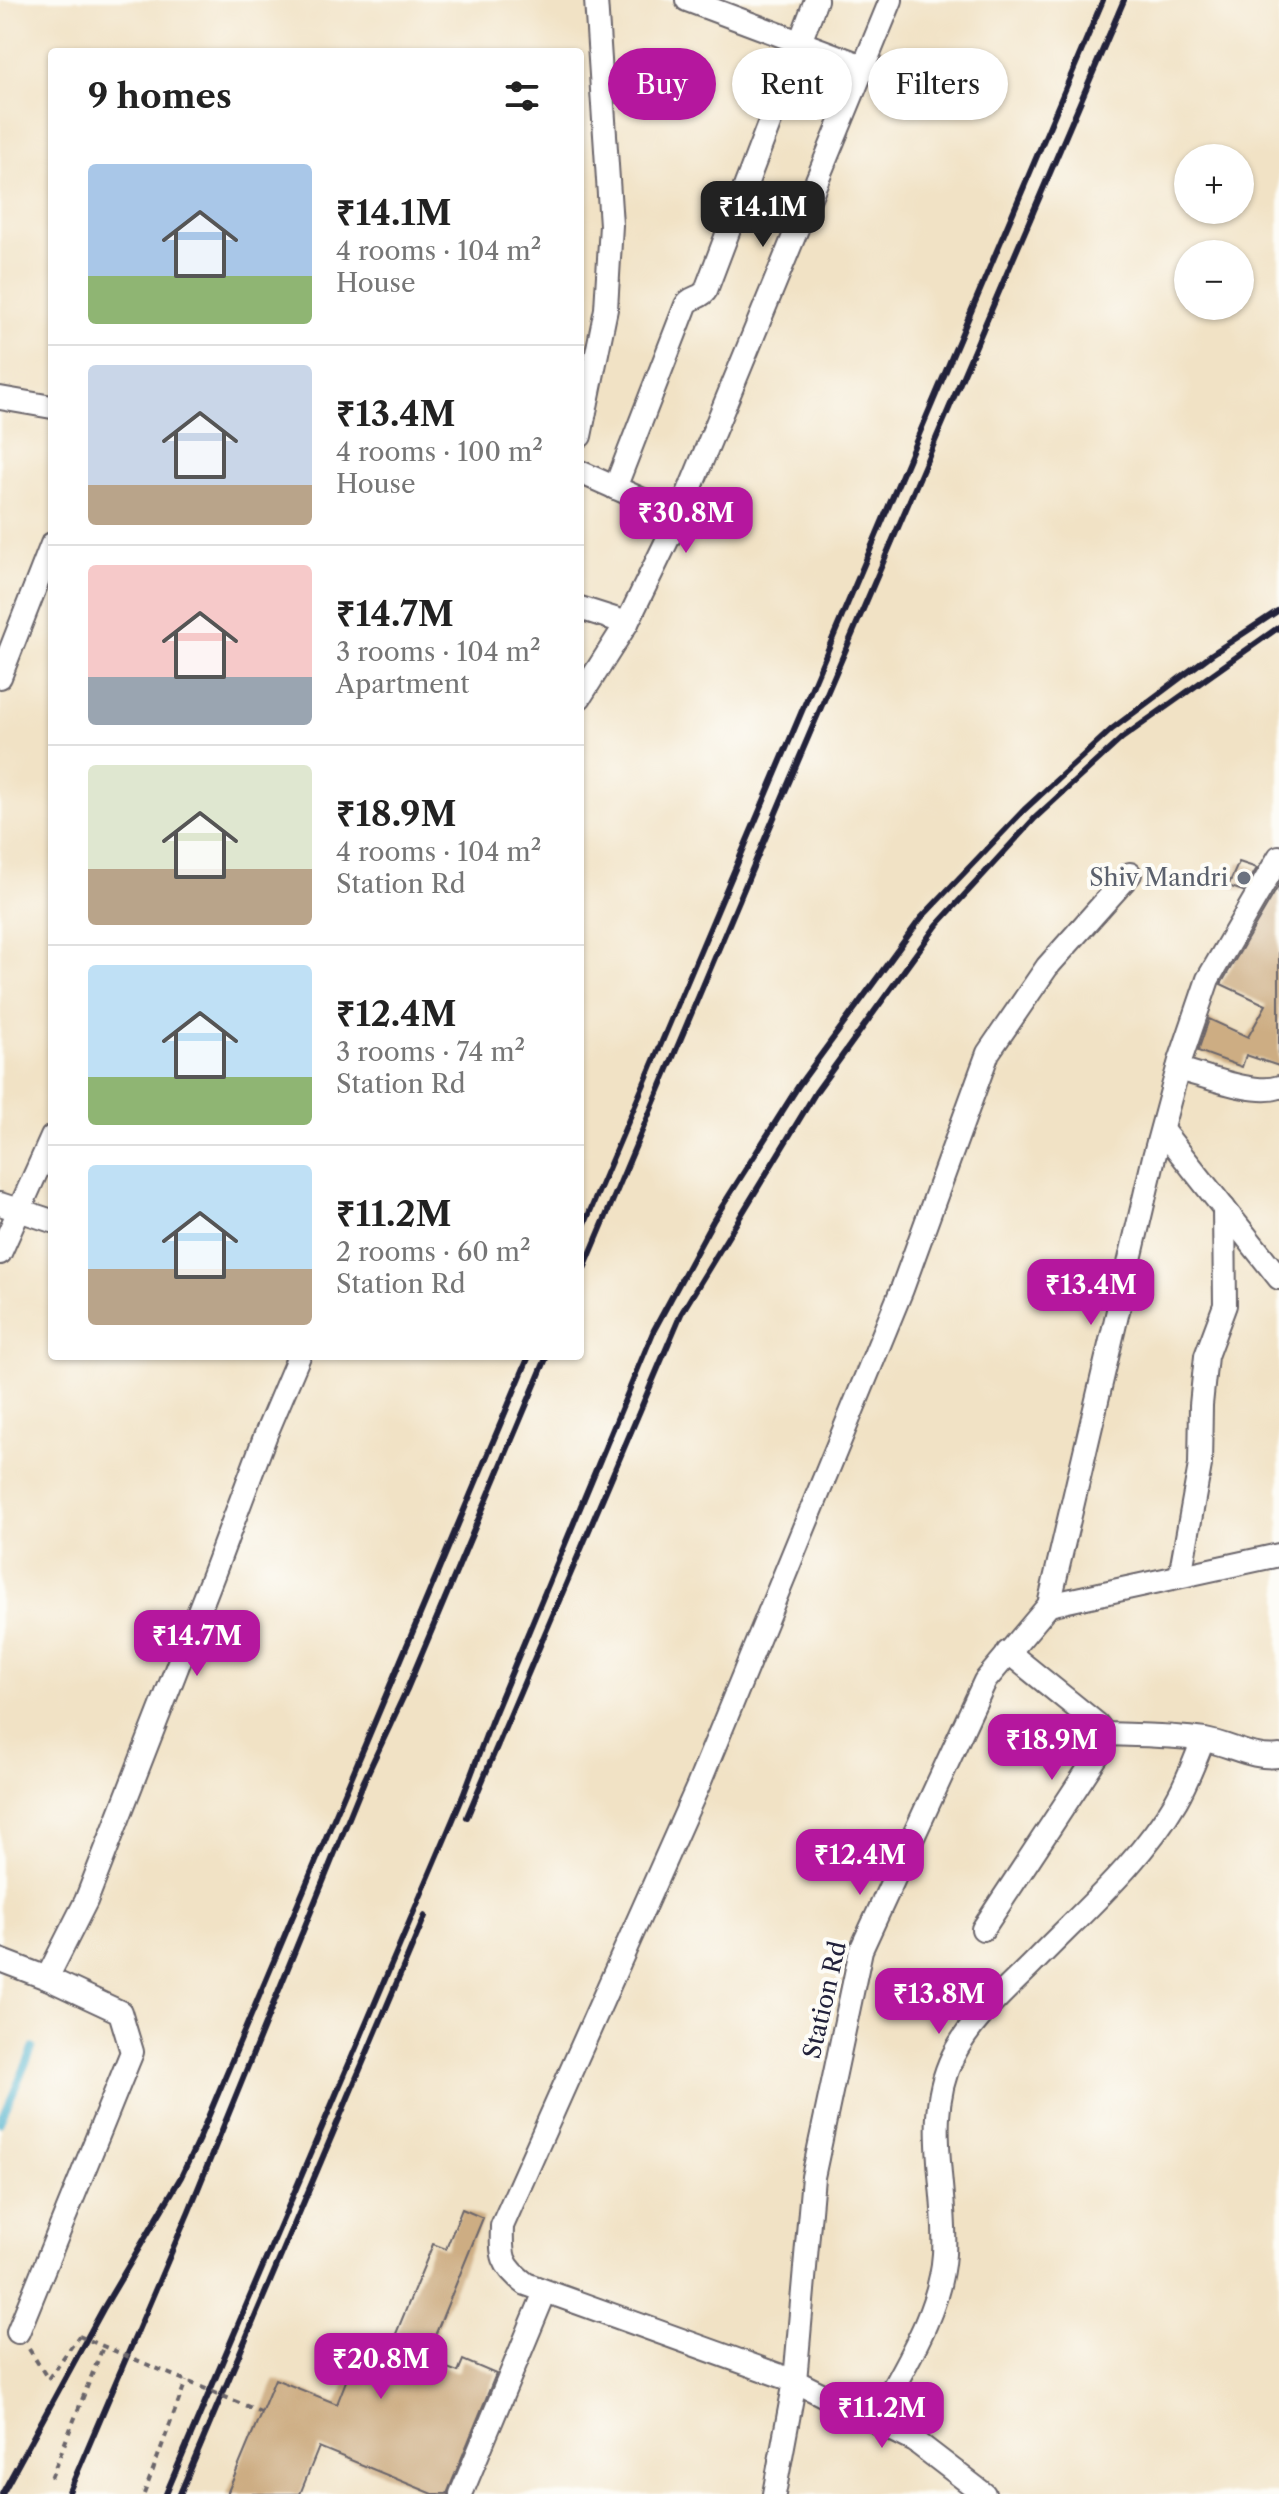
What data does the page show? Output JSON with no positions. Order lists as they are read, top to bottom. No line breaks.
{"streets":{"street":["Station Rd"]},"places":["Shiv Mandri"],"page":{"chip":["Buy","Rent","Filters"],"heading":"9 homes","map_buttons":["+","−"],"list":[{"name":"₹14.1M","note":"4 rooms · 104 m² · House"},{"name":"₹13.4M","note":"4 rooms · 100 m² · House"},{"name":"₹14.7M","note":"3 rooms · 104 m² · Apartment"},{"name":"₹18.9M","note":"4 rooms · 104 m² · Station Rd"},{"name":"₹12.4M","note":"3 rooms · 74 m² · Station Rd"},{"name":"₹11.2M","note":"2 rooms · 60 m² · Station Rd"}],"price":["₹14.1M","₹30.8M","₹13.4M","₹14.7M","₹18.9M","₹12.4M","₹13.8M","₹20.8M","₹11.2M"]}}
